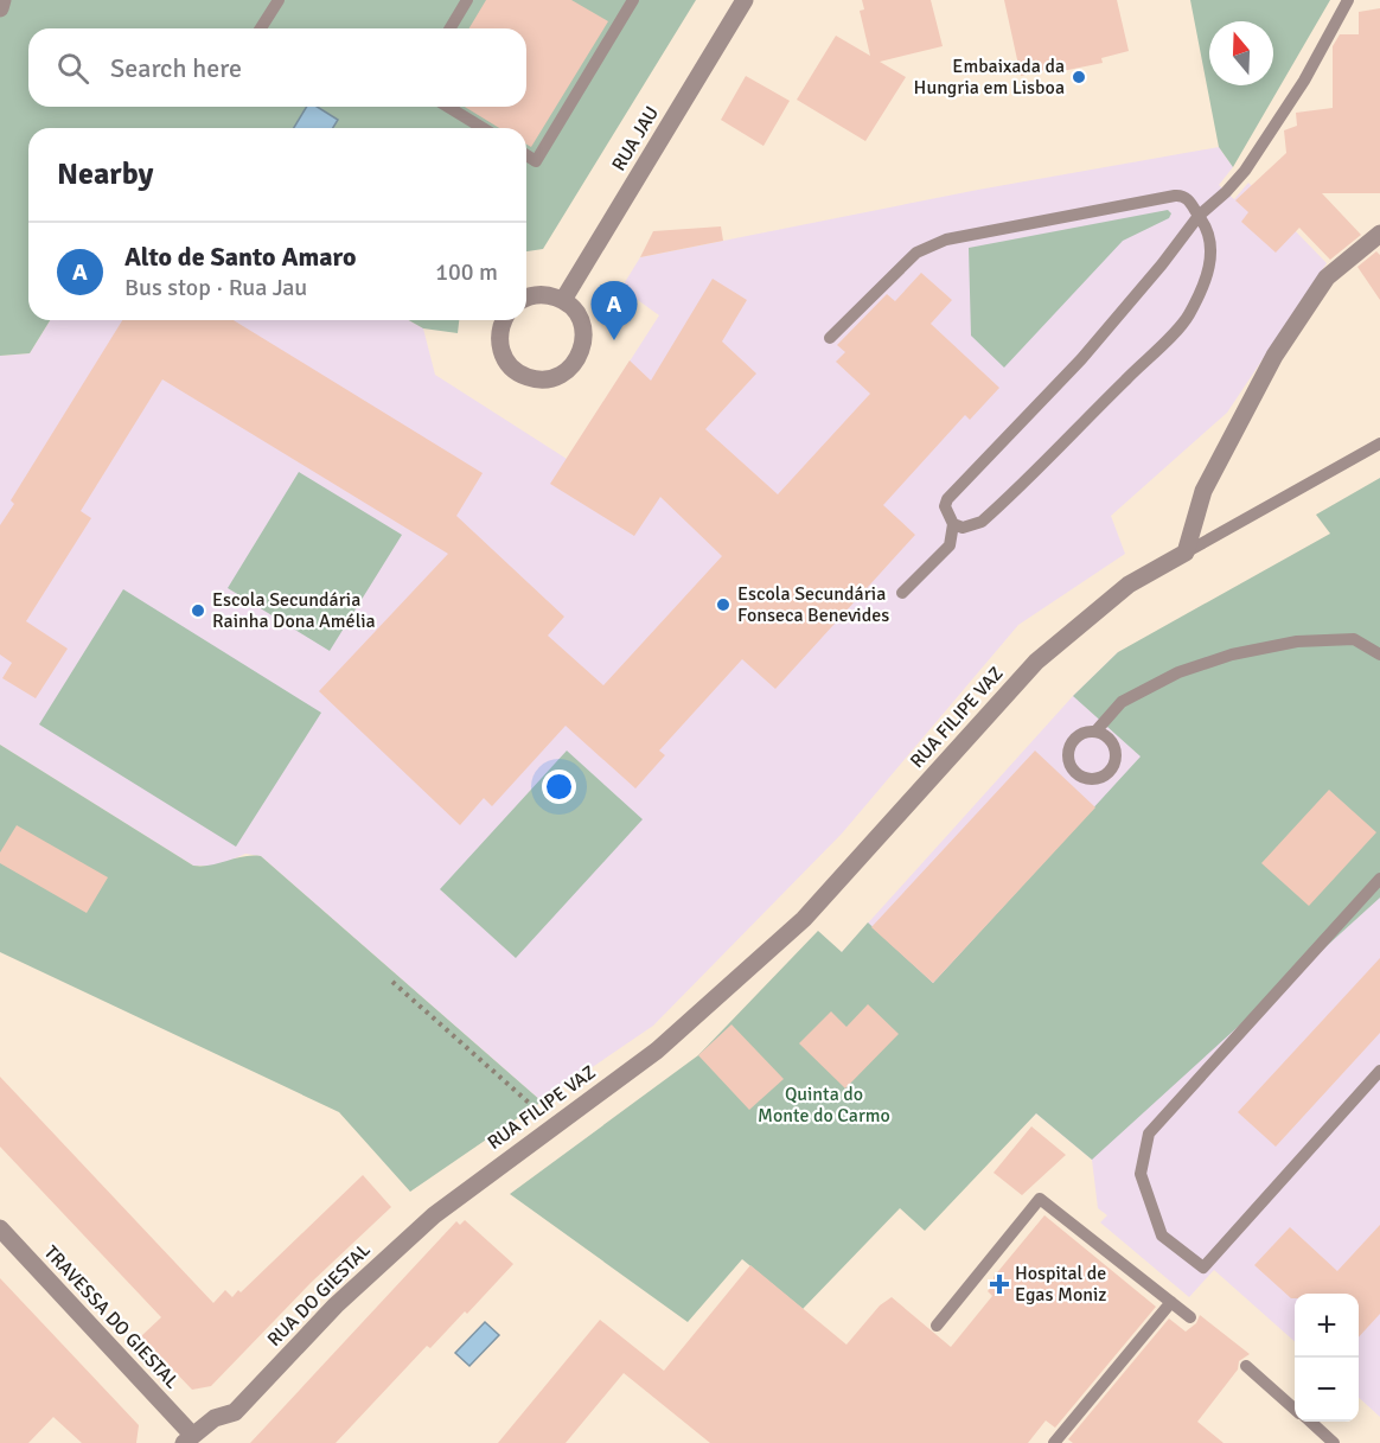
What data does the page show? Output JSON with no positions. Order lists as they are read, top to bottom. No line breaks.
{"streets":{"street":["RUA JAU","RUA FILIPE VAZ","RUA DO GIESTAL","TRAVESSA DO GIESTAL"]},"crossings":[["RUA FILIPE VAZ","RUA DO GIESTAL"],["RUA DO GIESTAL","TRAVESSA DO GIESTAL"]],"parks":["Quinta do Monte do Carmo"],"places":{"other":["Embaixada da Hungria em Lisboa","Escola Secundária Fonseca Benevides","Escola Secundária Rainha Dona Amélia"],"health":["Hospital de Egas Moniz"]},"north":"top","page":{"search":"Search here","heading":"Nearby","list":[{"mark":"A","name":"Alto de Santo Amaro","note":"Bus stop · Rua Jau","value":"100 m"}],"pins":"A","map_buttons":["+","−"]}}
